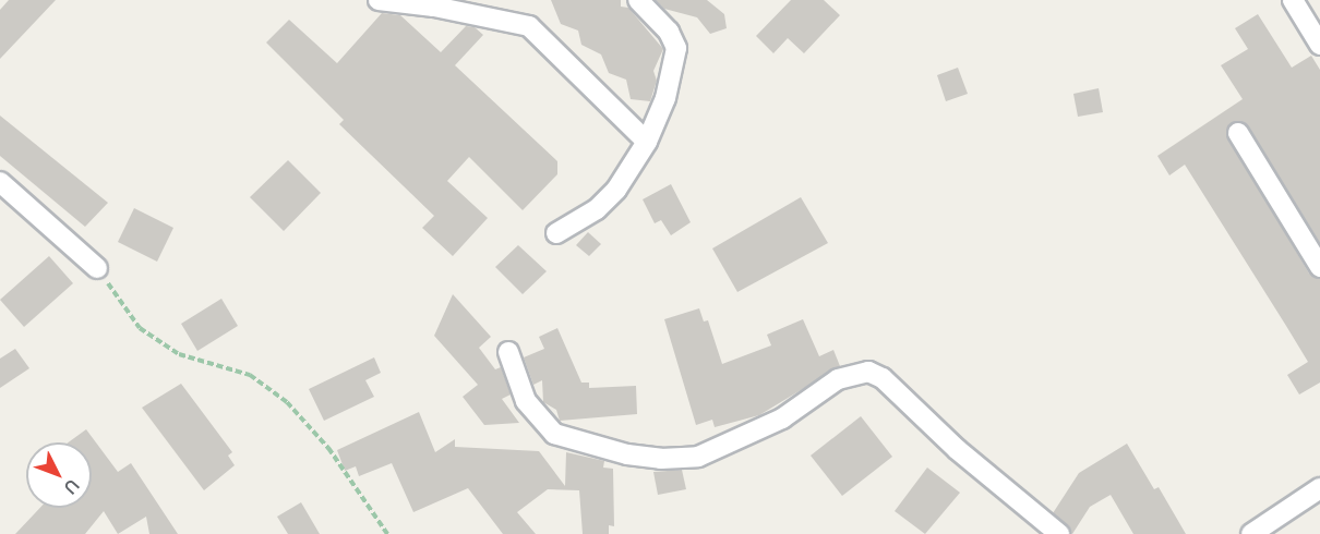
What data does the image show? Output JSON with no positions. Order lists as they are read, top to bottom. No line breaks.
{"north":"bottom right"}
